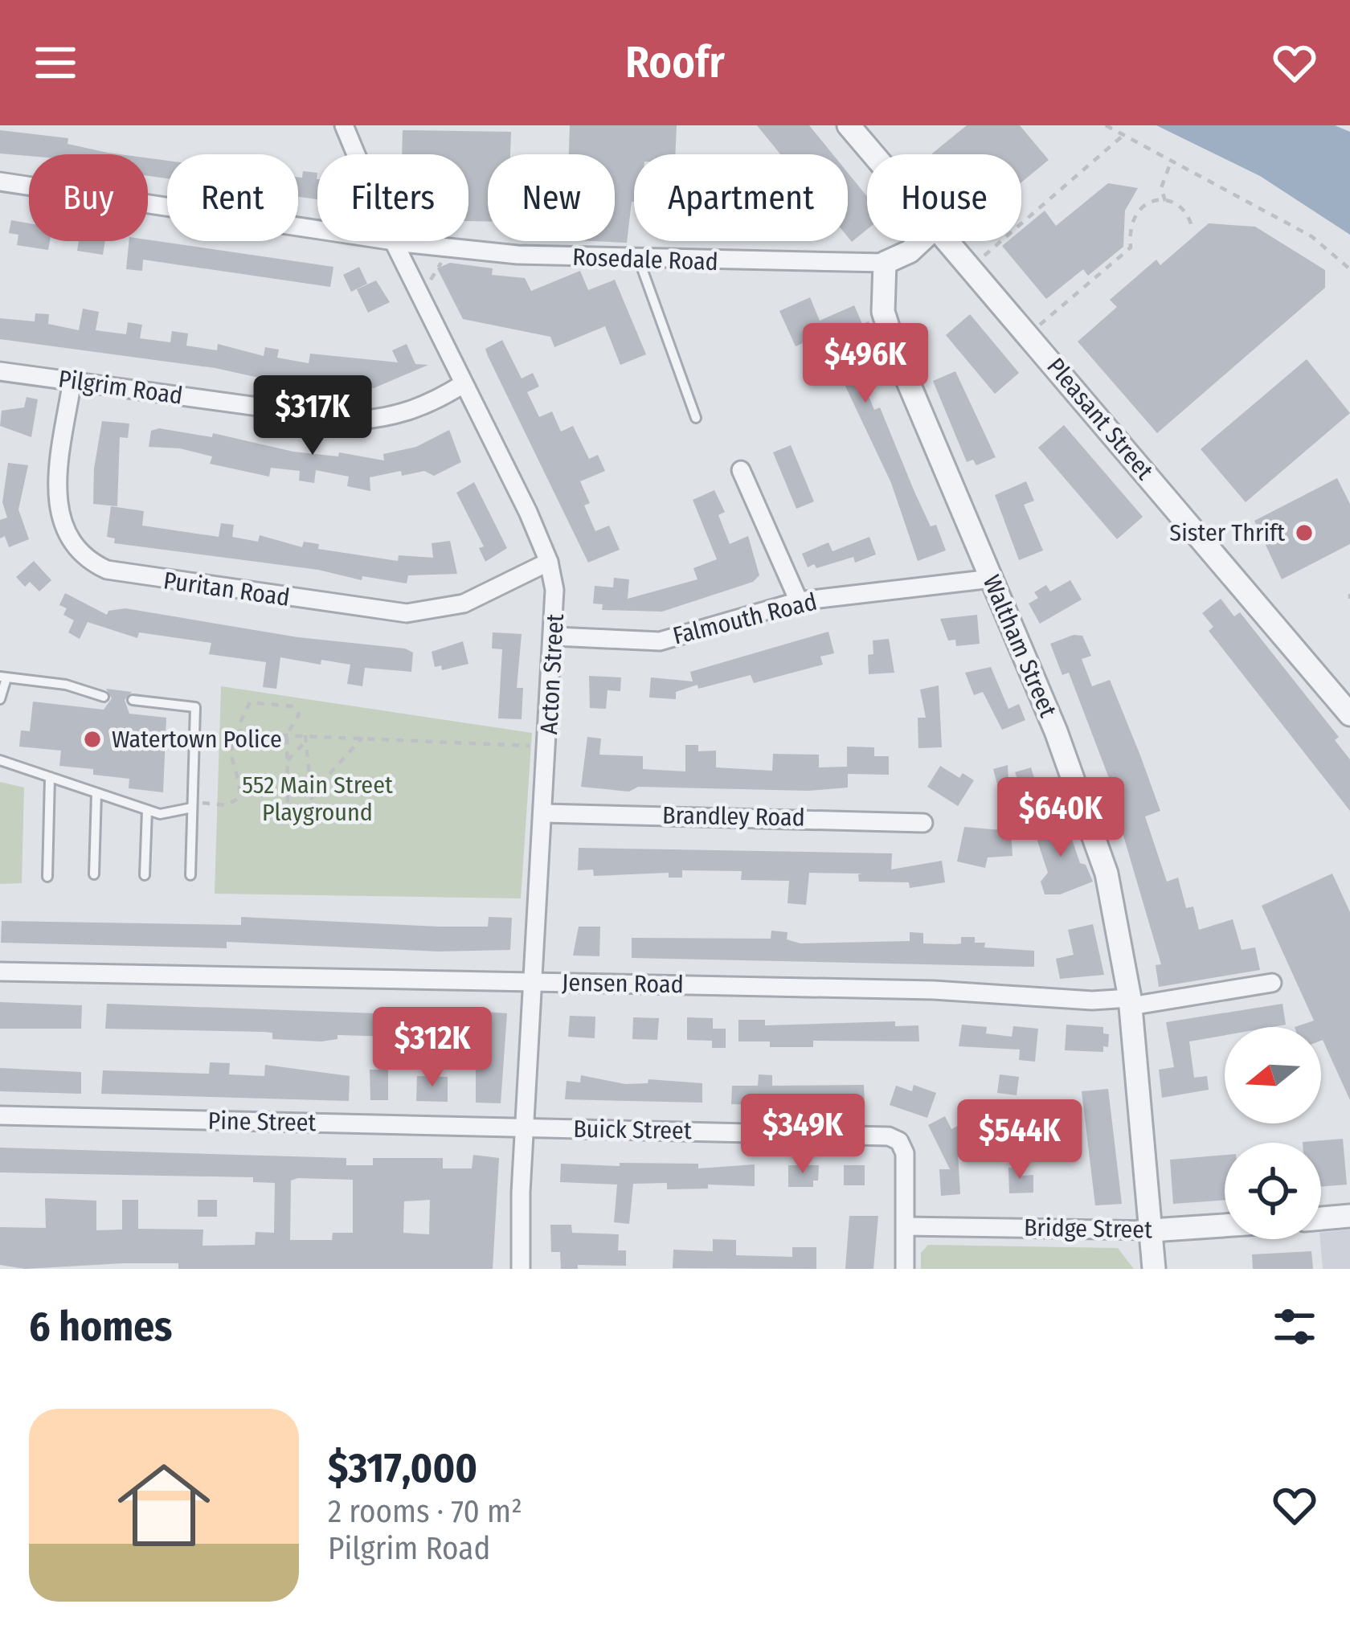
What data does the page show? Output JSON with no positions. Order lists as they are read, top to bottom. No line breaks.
{"streets":{"street":["Rosedale Road","Pilgrim Road","Pleasant Street","Puritan Road","Falmouth Road","Waltham Street","Acton Street","Brandley Road","Jensen Road","Pine Street","Buick Street","Bridge Street"]},"crossings":[["Rosedale Road","Waltham Street"],["Pilgrim Road","Puritan Road"],["Pilgrim Road","Acton Street"],["Puritan Road","Acton Street"],["Falmouth Road","Waltham Street"],["Falmouth Road","Acton Street"],["Waltham Street","Jensen Road"],["Waltham Street","Bridge Street"],["Acton Street","Brandley Road"],["Acton Street","Jensen Road"],["Acton Street","Pine Street"],["Acton Street","Buick Street"],["Pine Street","Buick Street"],["Buick Street","Bridge Street"]],"parks":["552 Main Street Playground"],"places":["Sister Thrift","Watertown Police"],"north":"left","page":{"header":"Roofr","chip":["Buy","Rent","Filters","New","Apartment","House"],"price":["$496K","$317K","$640K","$312K","$349K","$544K"],"heading":"6 homes","list":[{"name":"$317,000","note":"2 rooms · 70 m² · Pilgrim Road"}]}}
